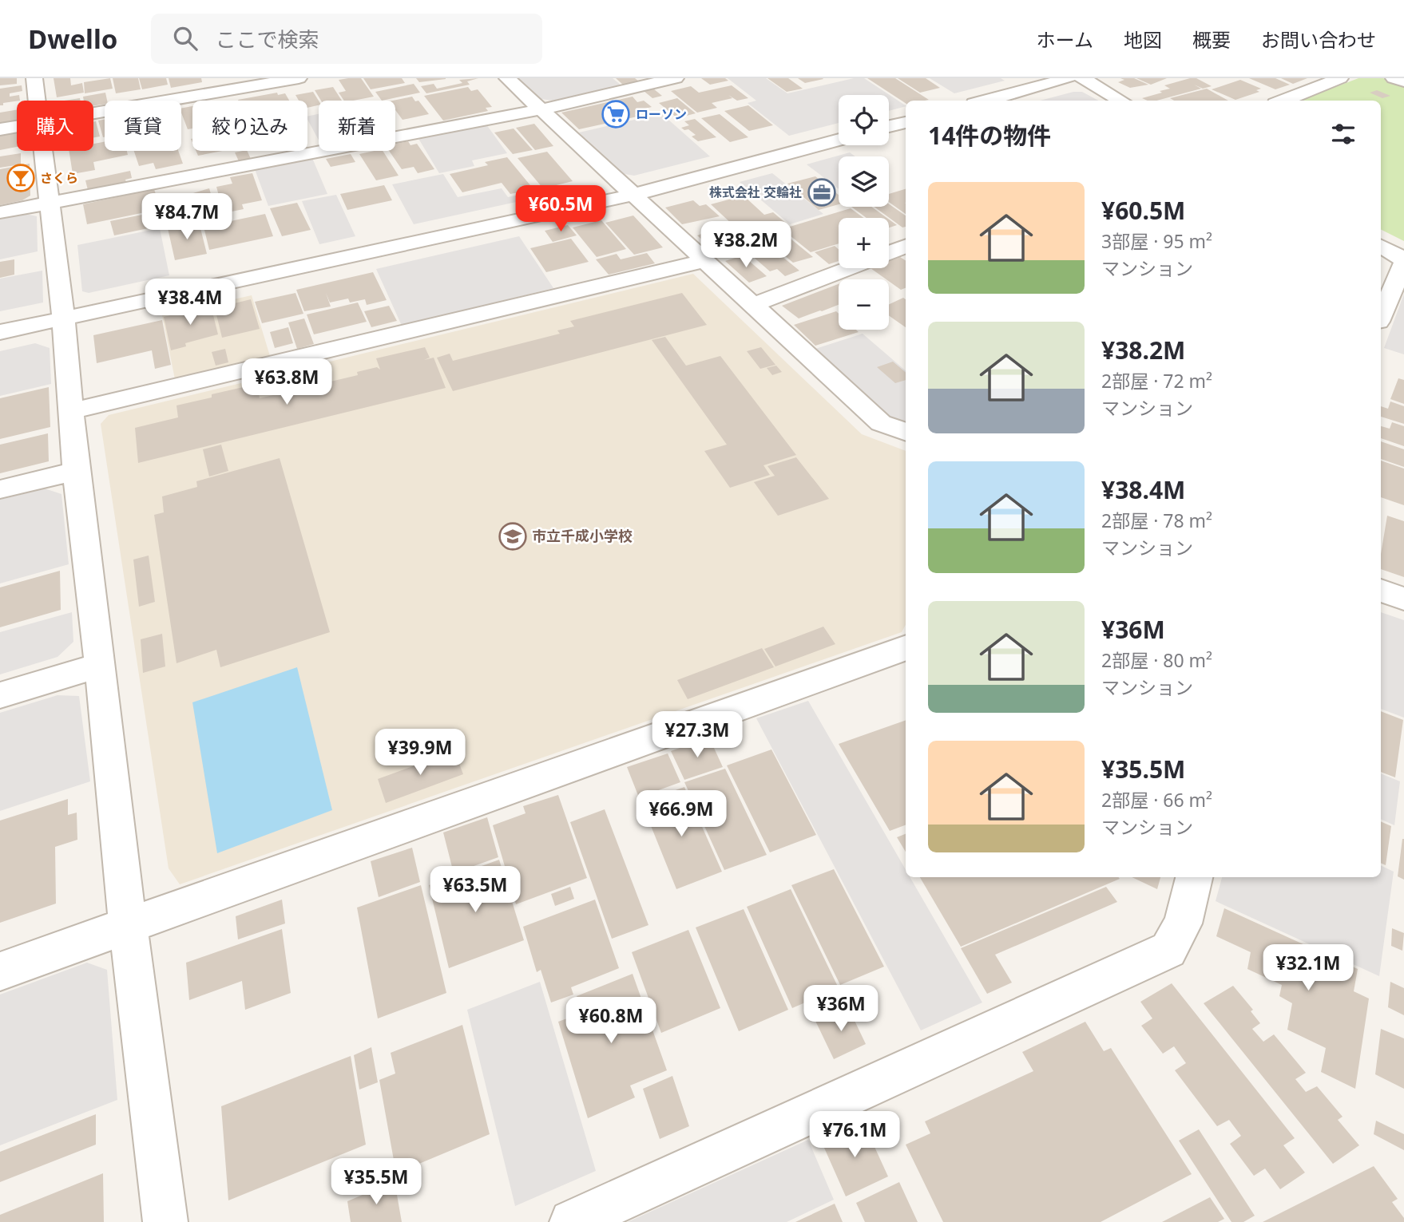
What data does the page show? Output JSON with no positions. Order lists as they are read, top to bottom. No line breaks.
{"places":{"supermarket":["ローソン"],"bar":["さくら"],"office":["株式会社 交輪社"],"school or university":["市立千成小学校"]},"page":{"header":"Dwello","search":"ここで検索","nav":["ホーム","地図","概要","お問い合わせ"],"map_buttons":["+","−"],"chip":["購入","賃貸","絞り込み","新着"],"heading":"14件の物件","list":[{"name":"¥60.5M","note":"3部屋 · 95 m² · マンション"},{"name":"¥38.2M","note":"2部屋 · 72 m² · マンション"},{"name":"¥38.4M","note":"2部屋 · 78 m² · マンション"},{"name":"¥36M","note":"2部屋 · 80 m² · マンション"},{"name":"¥35.5M","note":"2部屋 · 66 m² · マンション"}],"price":["¥60.5M","¥84.7M","¥38.2M","¥38.4M","¥63.8M","¥27.3M","¥39.9M","¥66.9M","¥63.5M","¥32.1M","¥36M","¥60.8M","¥76.1M","¥35.5M"]}}
